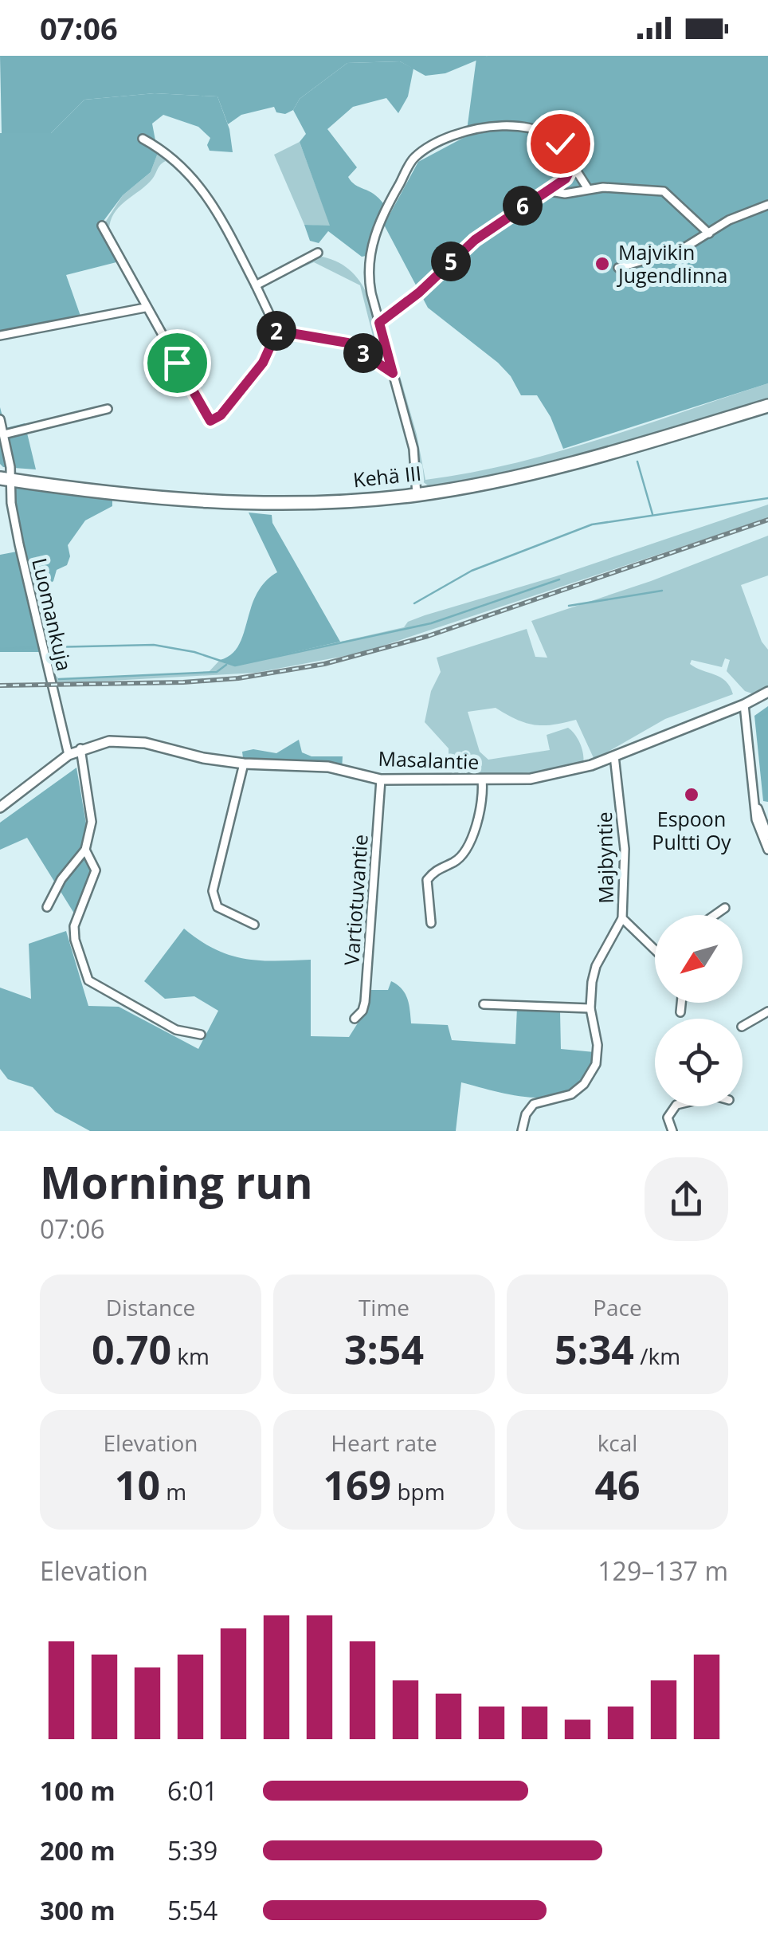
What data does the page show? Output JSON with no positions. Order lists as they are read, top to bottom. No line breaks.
{"streets":{"highway":["Kehä III"],"street":["Luomankuja","Masalantie","Majbyntie","Vartiotuvantie"]},"crossings":[["Kehä III","Luomankuja"],["Luomankuja","Masalantie"],["Masalantie","Majbyntie"],["Masalantie","Vartiotuvantie"]],"places":["Majvikin Jugendlinna","Espoon Pultti Oy"],"north":"bottom left","page":{"status":"07:06","pins":["6","5","2","3"],"heading":["Morning run","07:06"],"stats":[["Distance","0.70 km"],["Time","3:54"],["Pace","5:34 /km"],["Elevation","10 m"],["Heart rate","169 bpm"],["kcal","46"]],"chart":["Elevation","129–137 m"],"list":[{"name":"100 m","note":"6:01"},{"name":"200 m","note":"5:39"},{"name":"300 m","note":"5:54"}]}}
